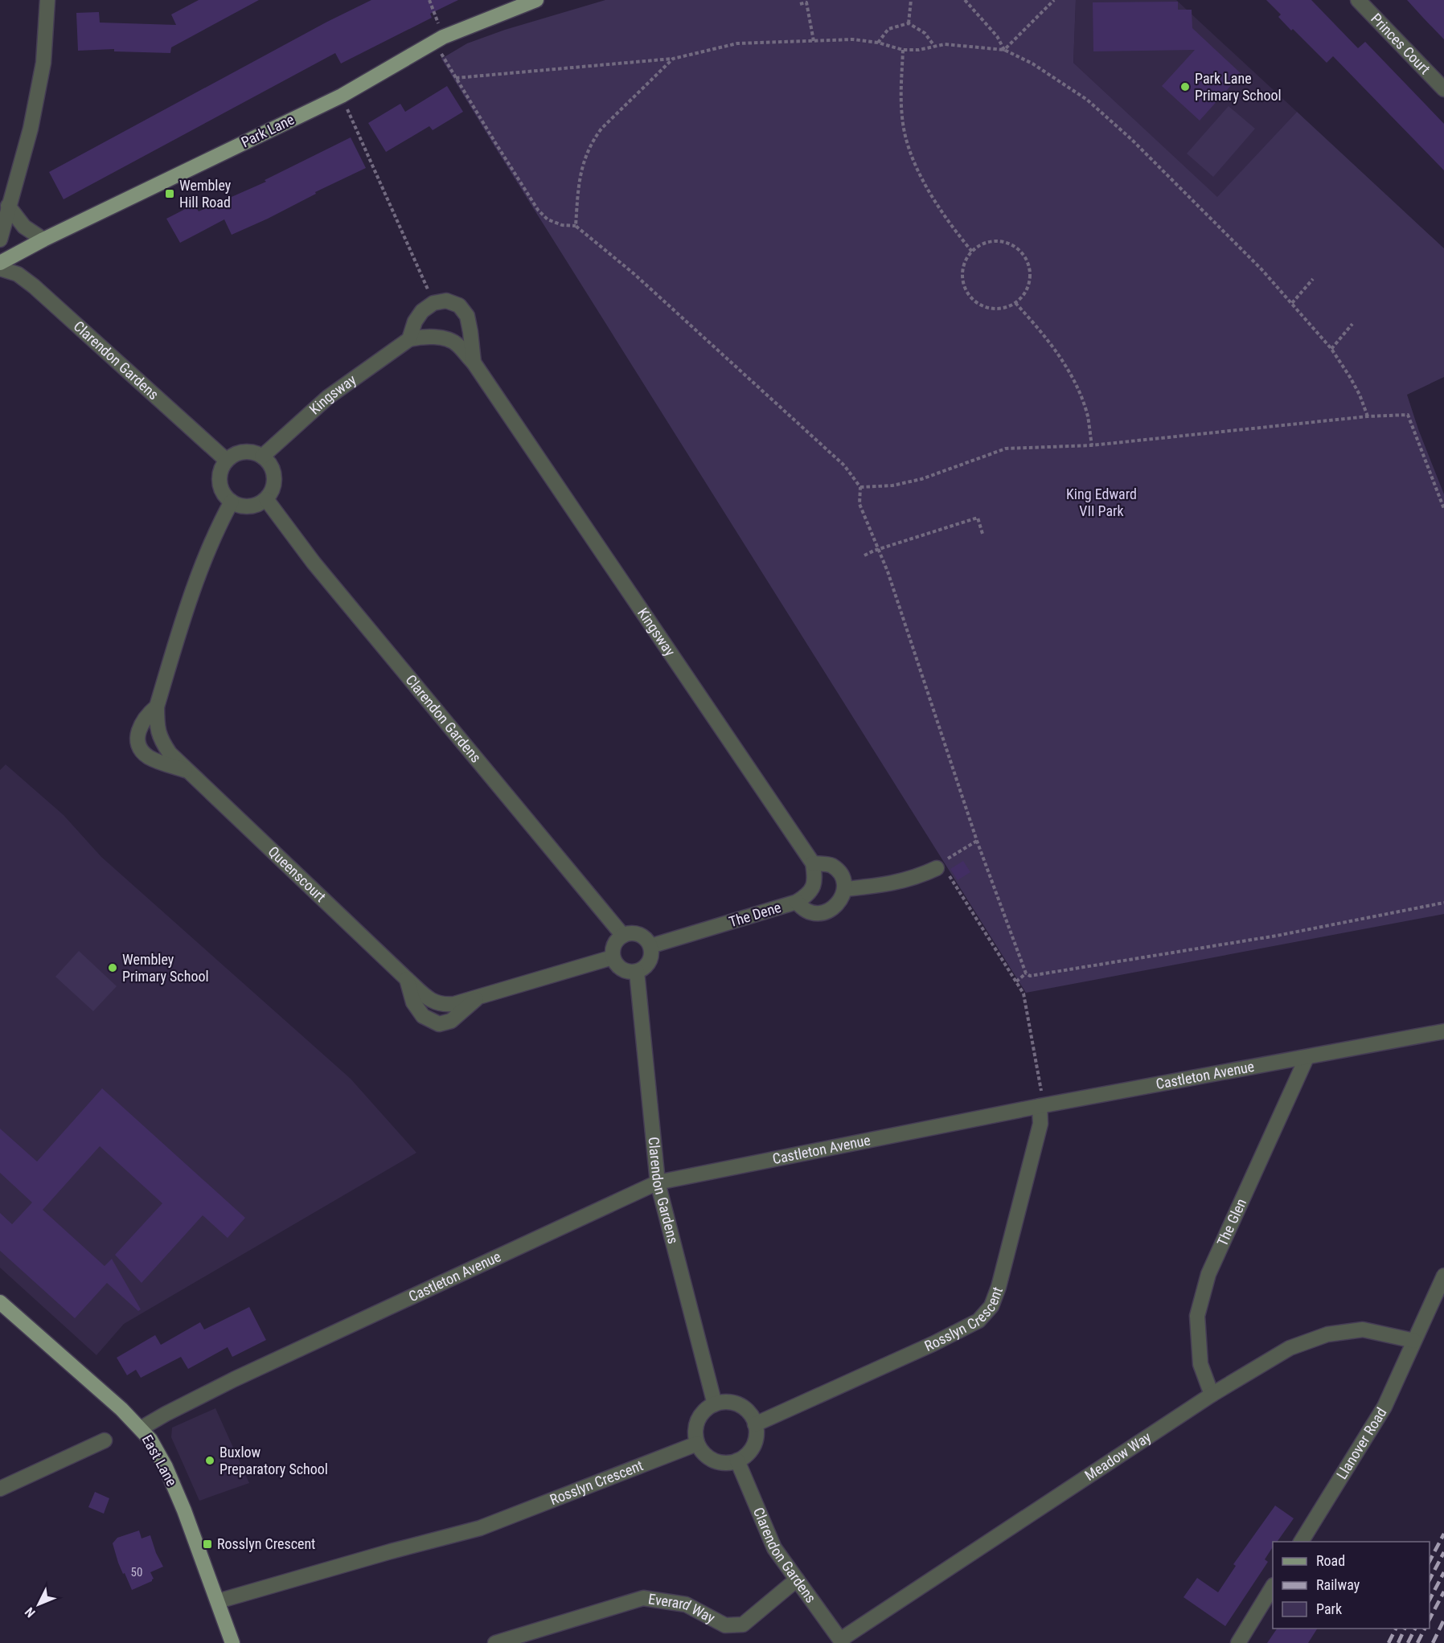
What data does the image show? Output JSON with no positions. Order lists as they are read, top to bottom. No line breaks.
{"streets":{"main road":["Park Lane","East Lane"],"street":["Princes Court","Clarendon Gardens","Kingsway","Queenscourt","The Dene","Castleton Avenue","The Glen","Rosslyn Crescent","Llanover Road","Meadow Way","Everard Way"]},"crossings":[["Clarendon Gardens","Kingsway"],["Clarendon Gardens","Queenscourt"],["Clarendon Gardens","The Dene"],["Clarendon Gardens","Castleton Avenue"],["Clarendon Gardens","Rosslyn Crescent"],["Clarendon Gardens","Meadow Way"],["Clarendon Gardens","Everard Way"],["Kingsway","Queenscourt"],["Queenscourt","The Dene"],["Castleton Avenue","The Glen"],["Castleton Avenue","Rosslyn Crescent"],["Castleton Avenue","East Lane"],["The Glen","Meadow Way"],["Rosslyn Crescent","East Lane"],["Llanover Road","Meadow Way"]],"parks":["King Edward VII Park"],"places":{"other":["Park Lane Primary School","Wembley Primary School","Buxlow Preparatory School"],"transit":["Wembley Hill Road","Rosslyn Crescent"]},"house_numbers":["50"],"legend":["Road","Railway","Park"],"north":"bottom left"}
